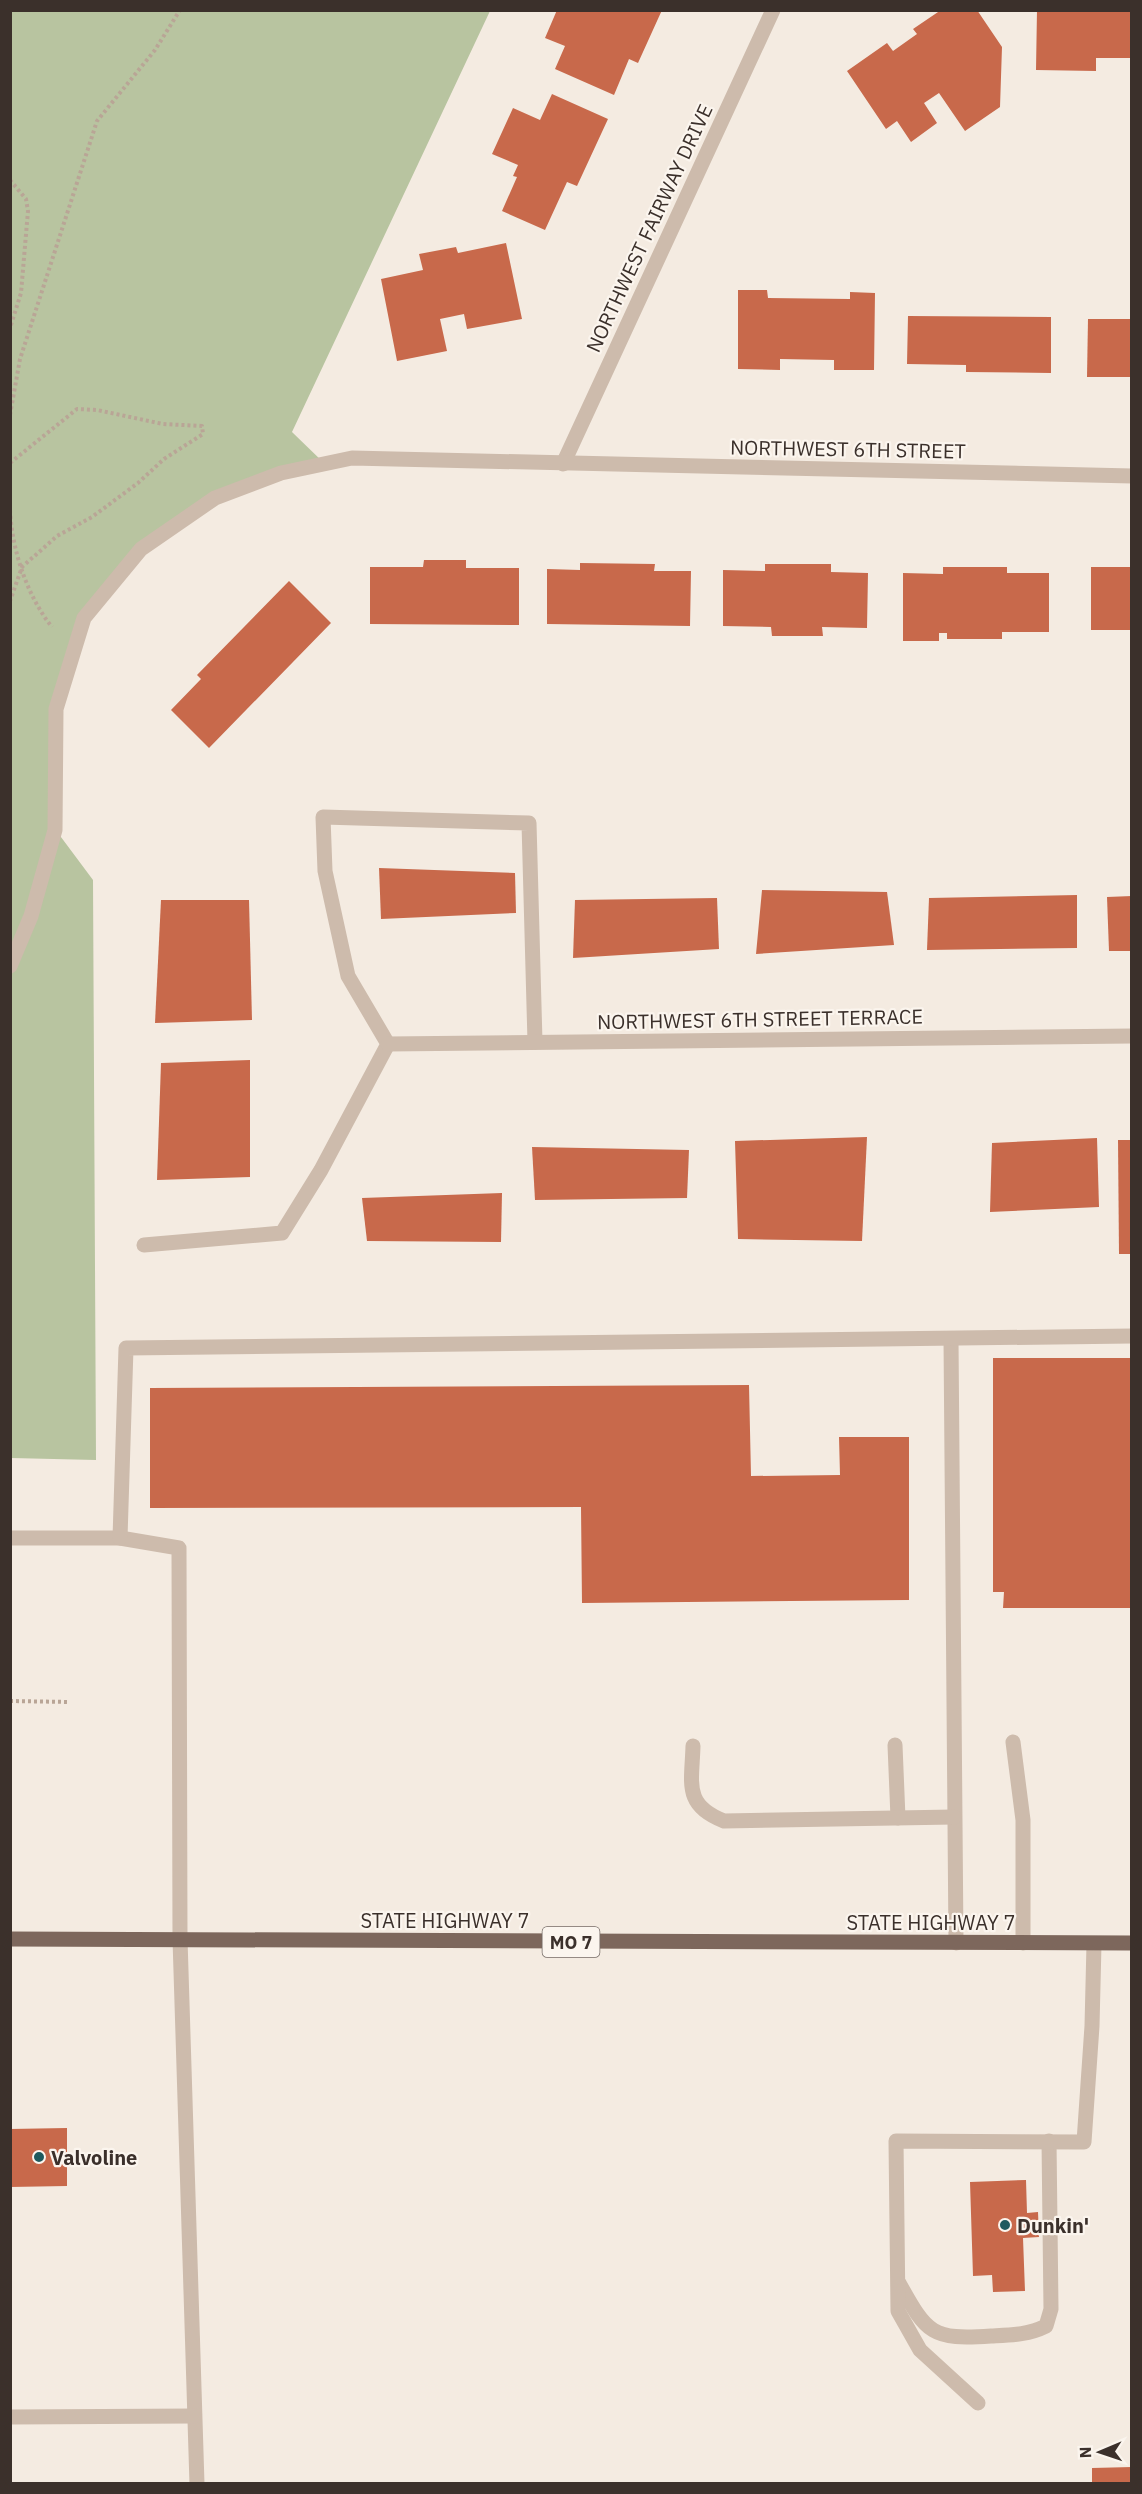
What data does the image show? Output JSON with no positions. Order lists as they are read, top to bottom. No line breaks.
{"streets":{"main road":["STATE HIGHWAY 7","MO 7"],"street":["NORTHWEST FAIRWAY DRIVE","NORTHWEST 6TH STREET","NORTHWEST 6TH STREET TERRACE"]},"crossings":[["NORTHWEST FAIRWAY DRIVE","NORTHWEST 6TH STREET"]],"places":["Valvoline","Dunkin'"],"north":"left"}
